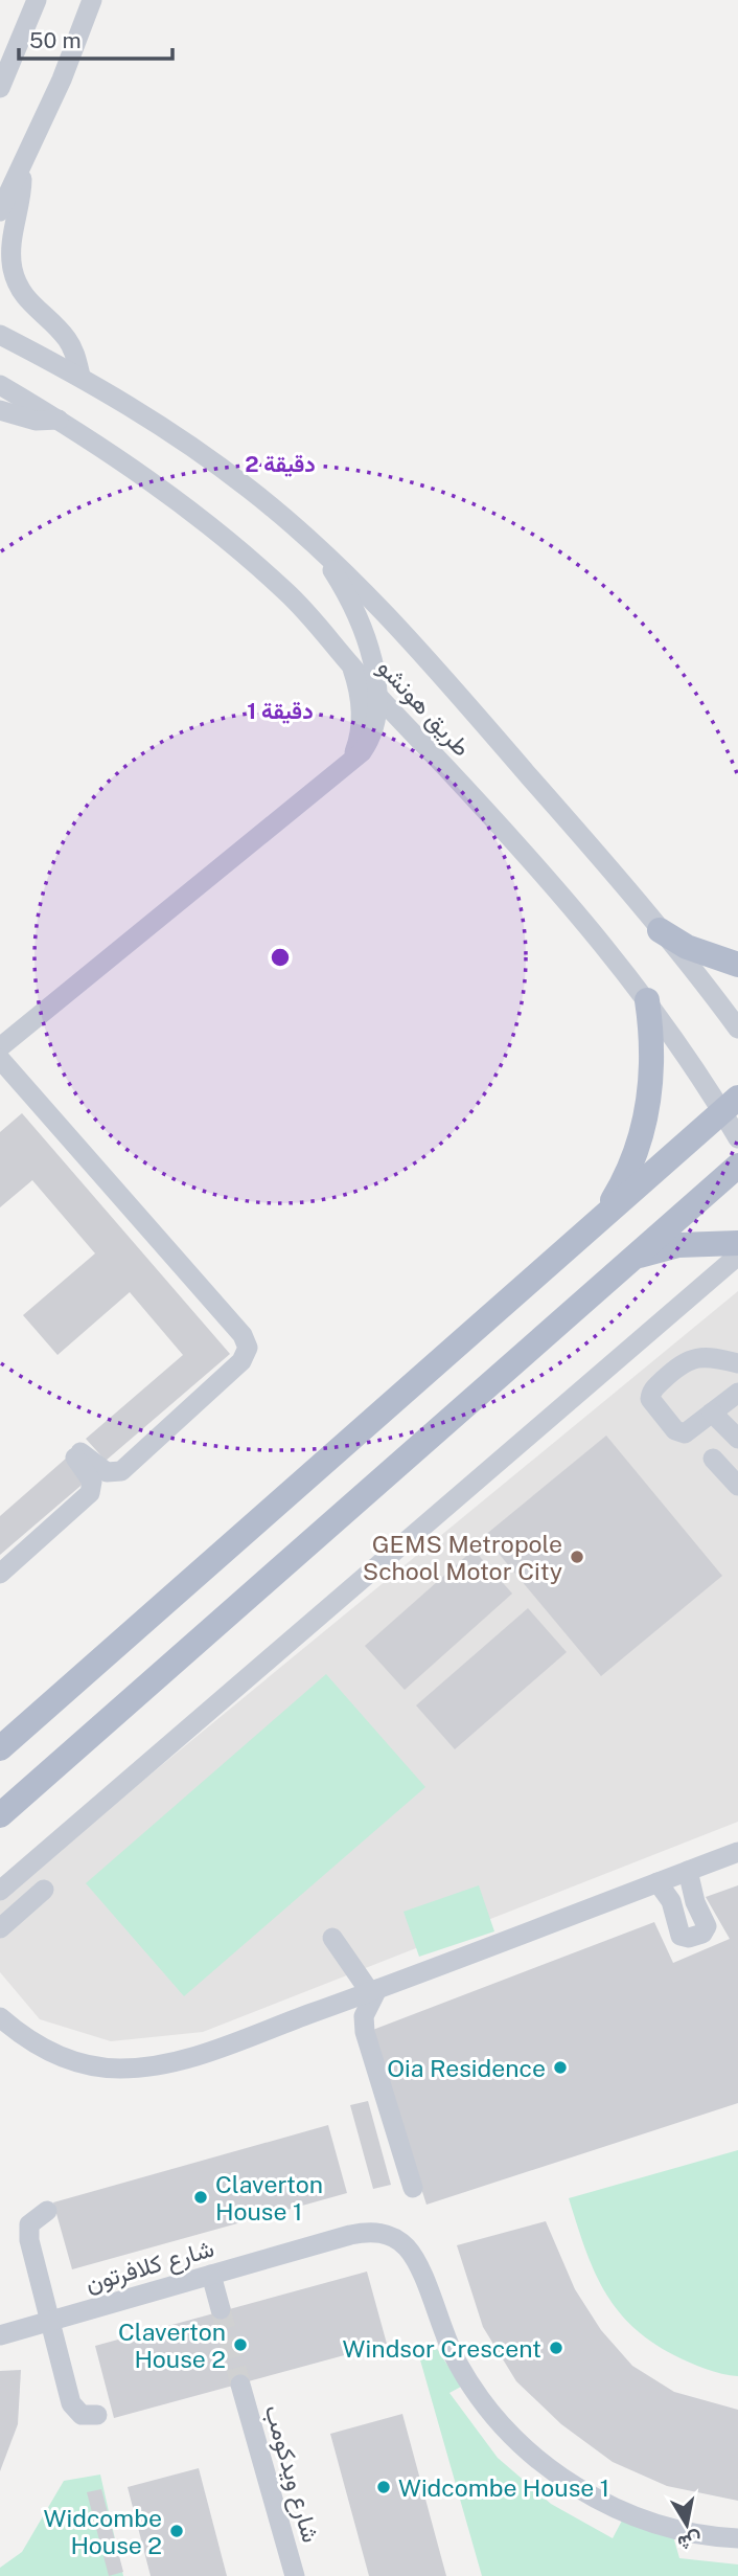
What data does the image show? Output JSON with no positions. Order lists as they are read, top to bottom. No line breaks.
{"streets":{"street":["طريق هونشو","شارع كلافرتون","شارع ويدكومب"]},"places":["GEMS Metropole School Motor City","Oia Residence","Claverton House 1","Claverton House 2","Windsor Crescent","Widcombe House 1","Widcombe House 2"],"scale_bar":"50 m","north":"bottom","rings":["2 دقيقة","1 دقيقة"]}
